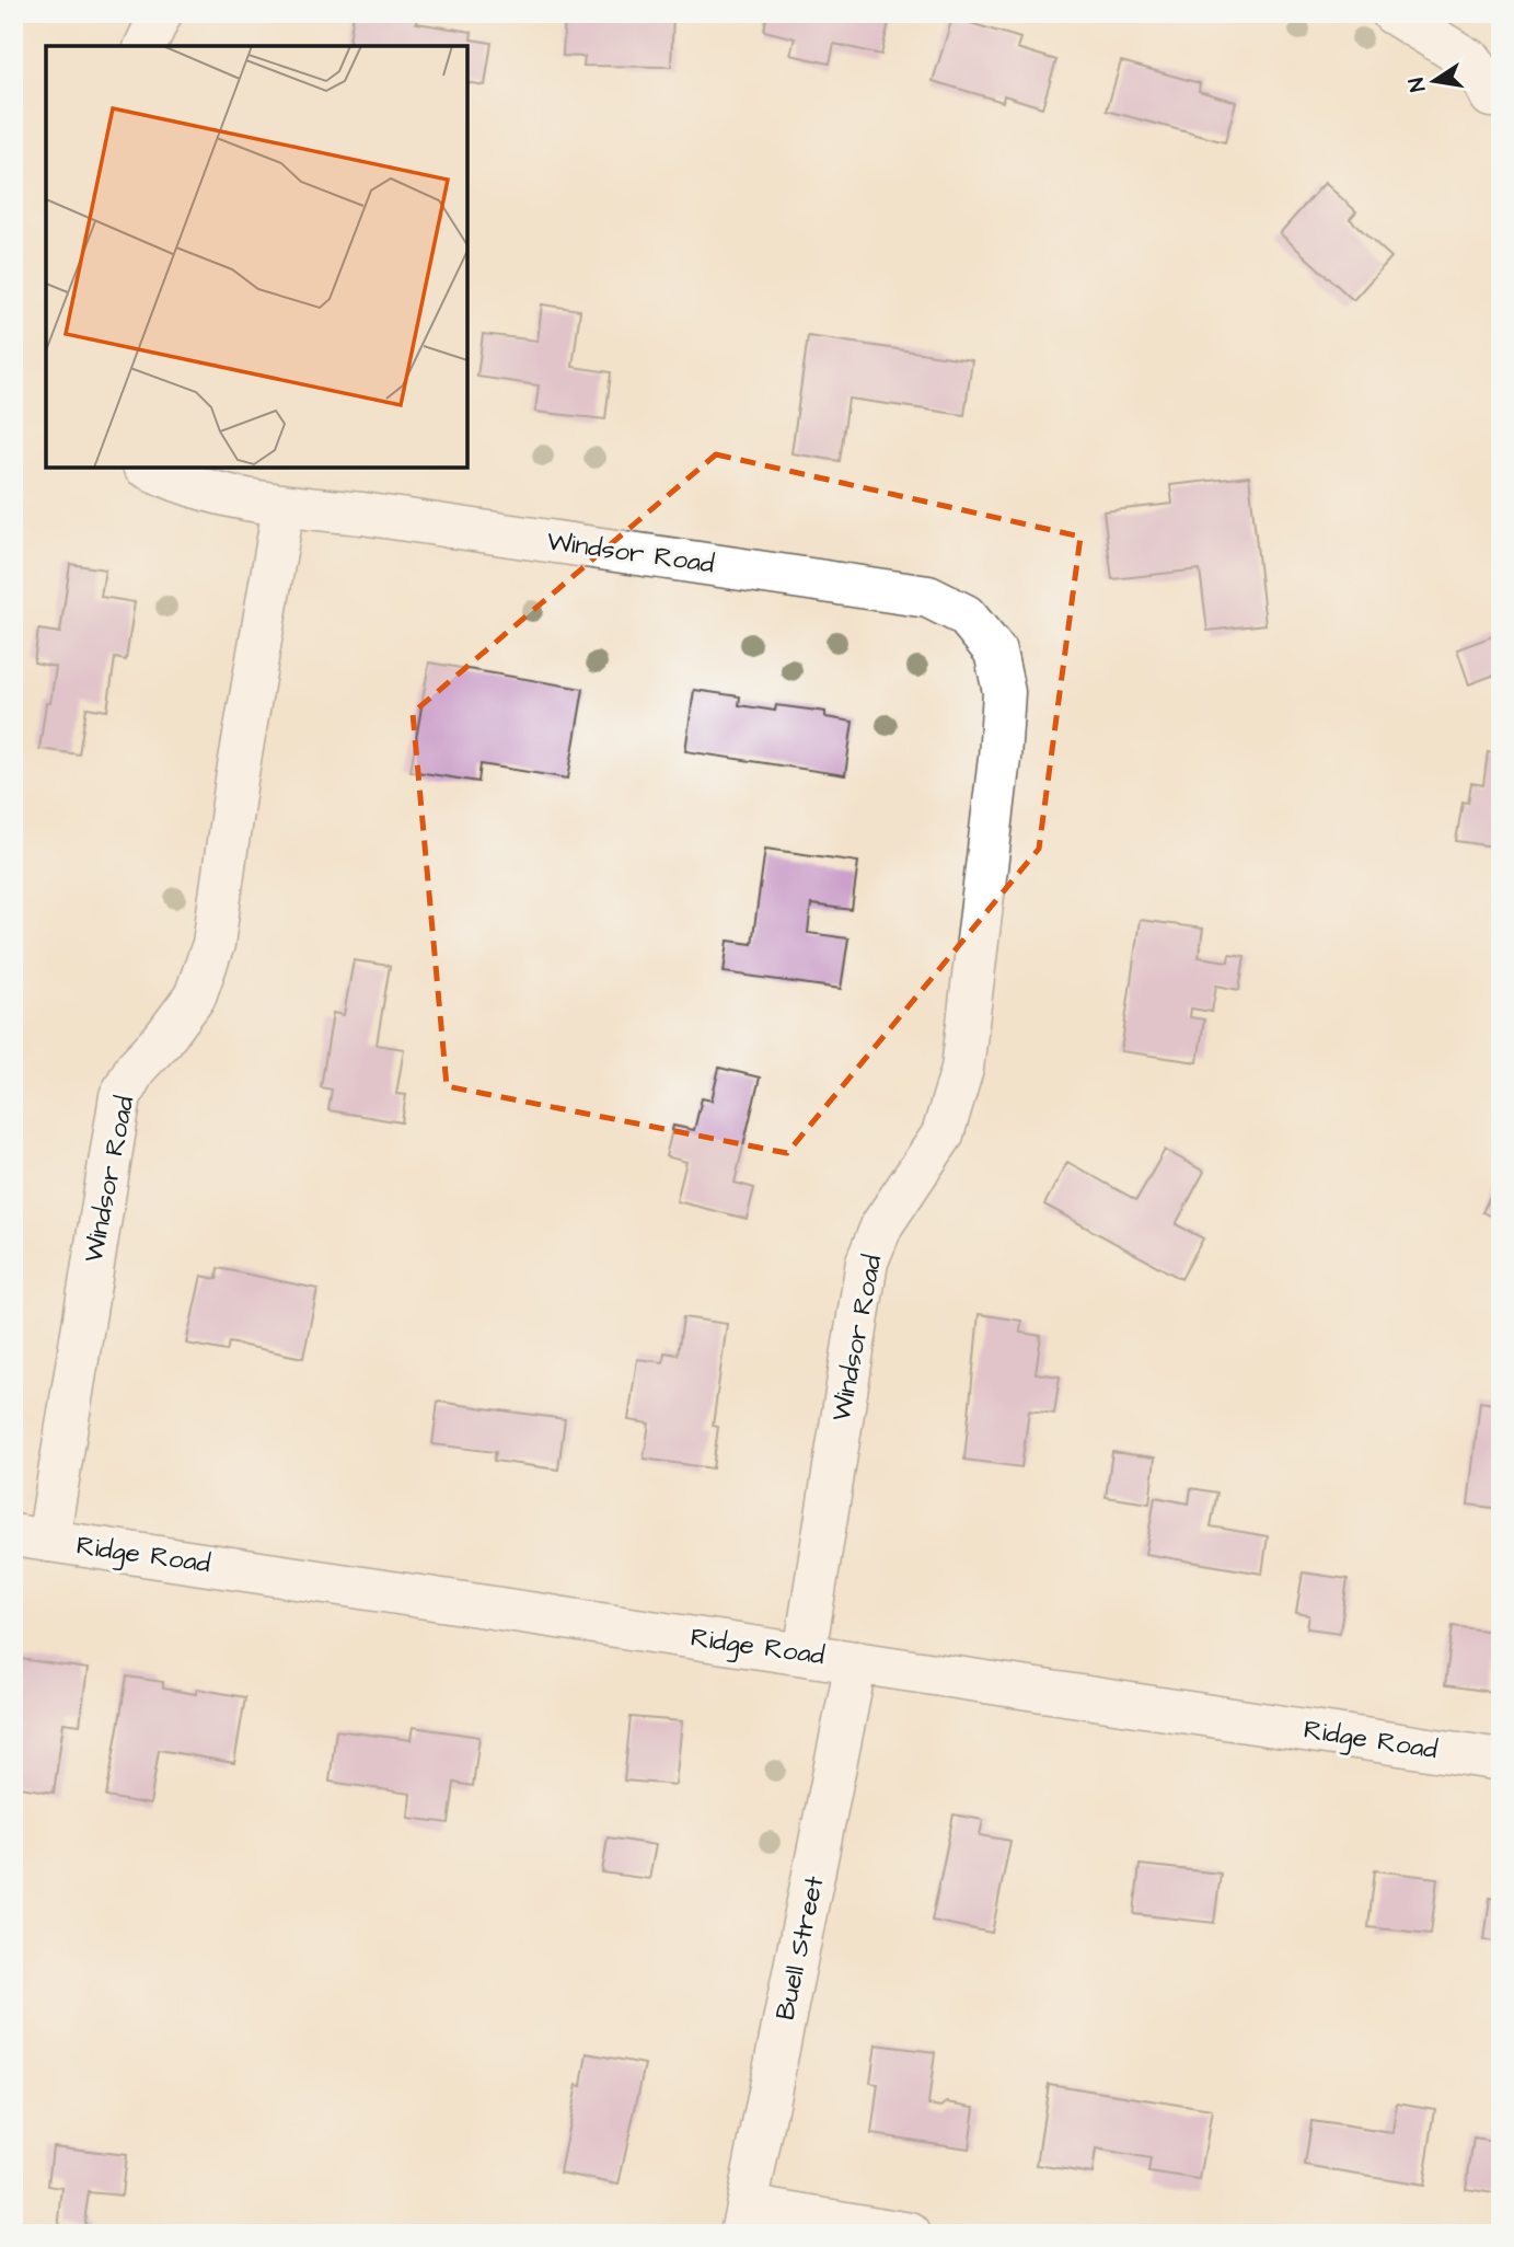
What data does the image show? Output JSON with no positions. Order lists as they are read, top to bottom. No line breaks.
{"streets":{"street":["Windsor Road","Ridge Road","Buell Street"]},"crossings":[["Windsor Road","Ridge Road"],["Ridge Road","Buell Street"]],"north":"left"}
